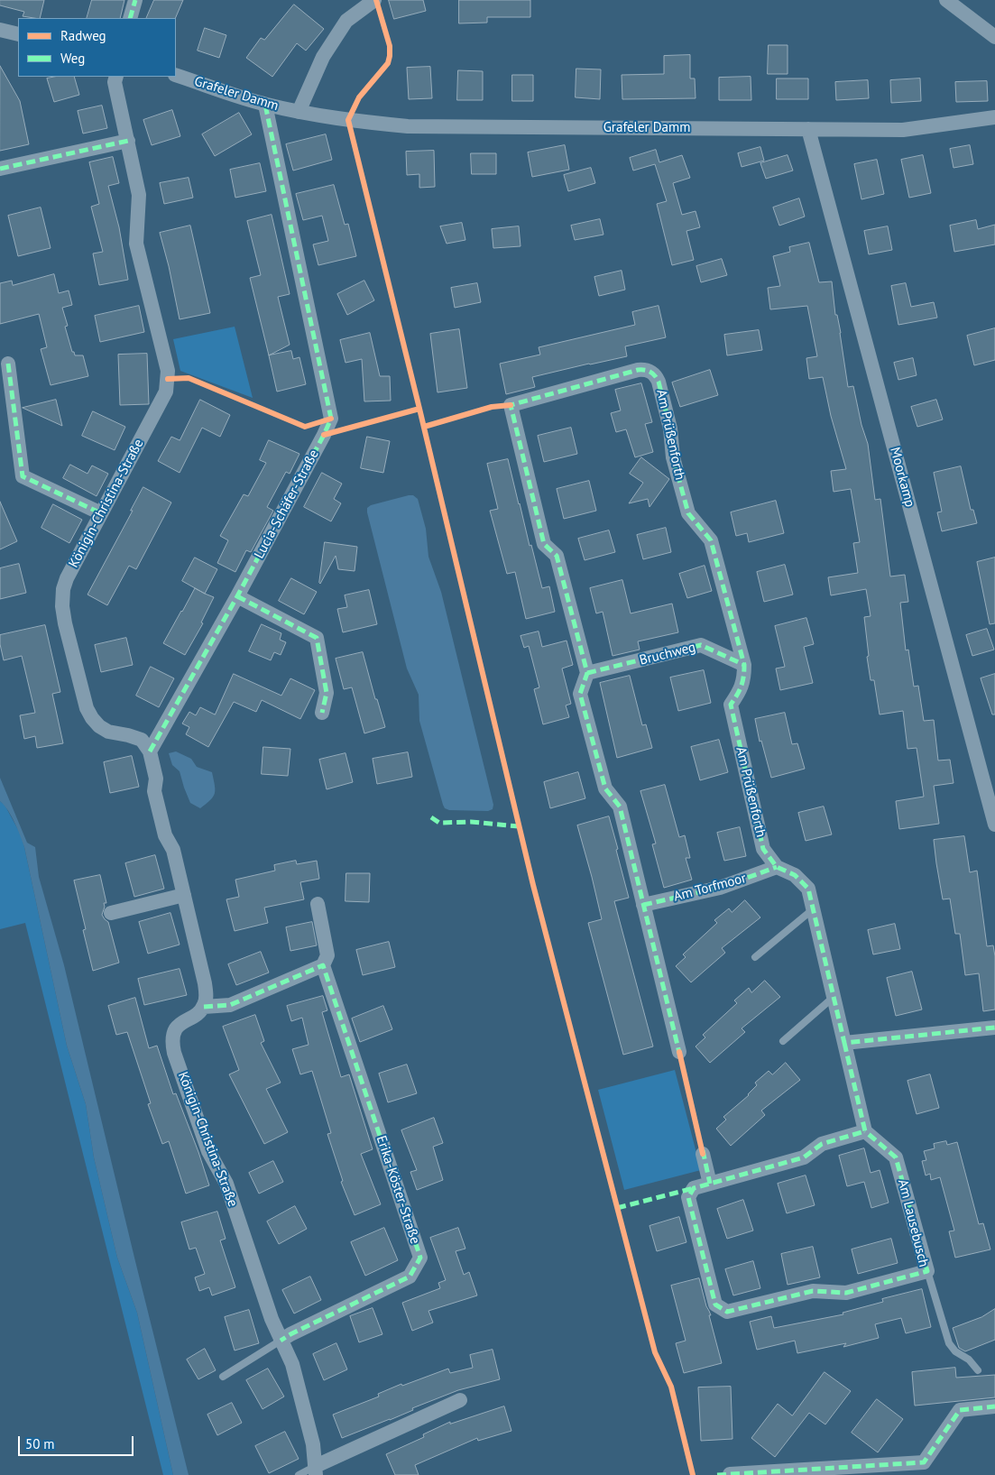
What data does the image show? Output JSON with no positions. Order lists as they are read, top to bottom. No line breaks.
{"streets":{"street":["Grafeler Damm","Am Prüßenforth","Moorkamp","Königin-Christina-Straße","Lucia-Schäfer-Straße","Bruchweg","Am Torfmoor","Erika-Köster-Straße","Am Lausebusch"]},"crossings":[["Grafeler Damm","Moorkamp"],["Grafeler Damm","Lucia-Schäfer-Straße"],["Am Prüßenforth","Bruchweg"],["Am Prüßenforth","Am Torfmoor"],["Königin-Christina-Straße","Lucia-Schäfer-Straße"],["Königin-Christina-Straße","Erika-Köster-Straße"]],"legend":["Radweg","Weg"],"scale_bar":"50 m"}
